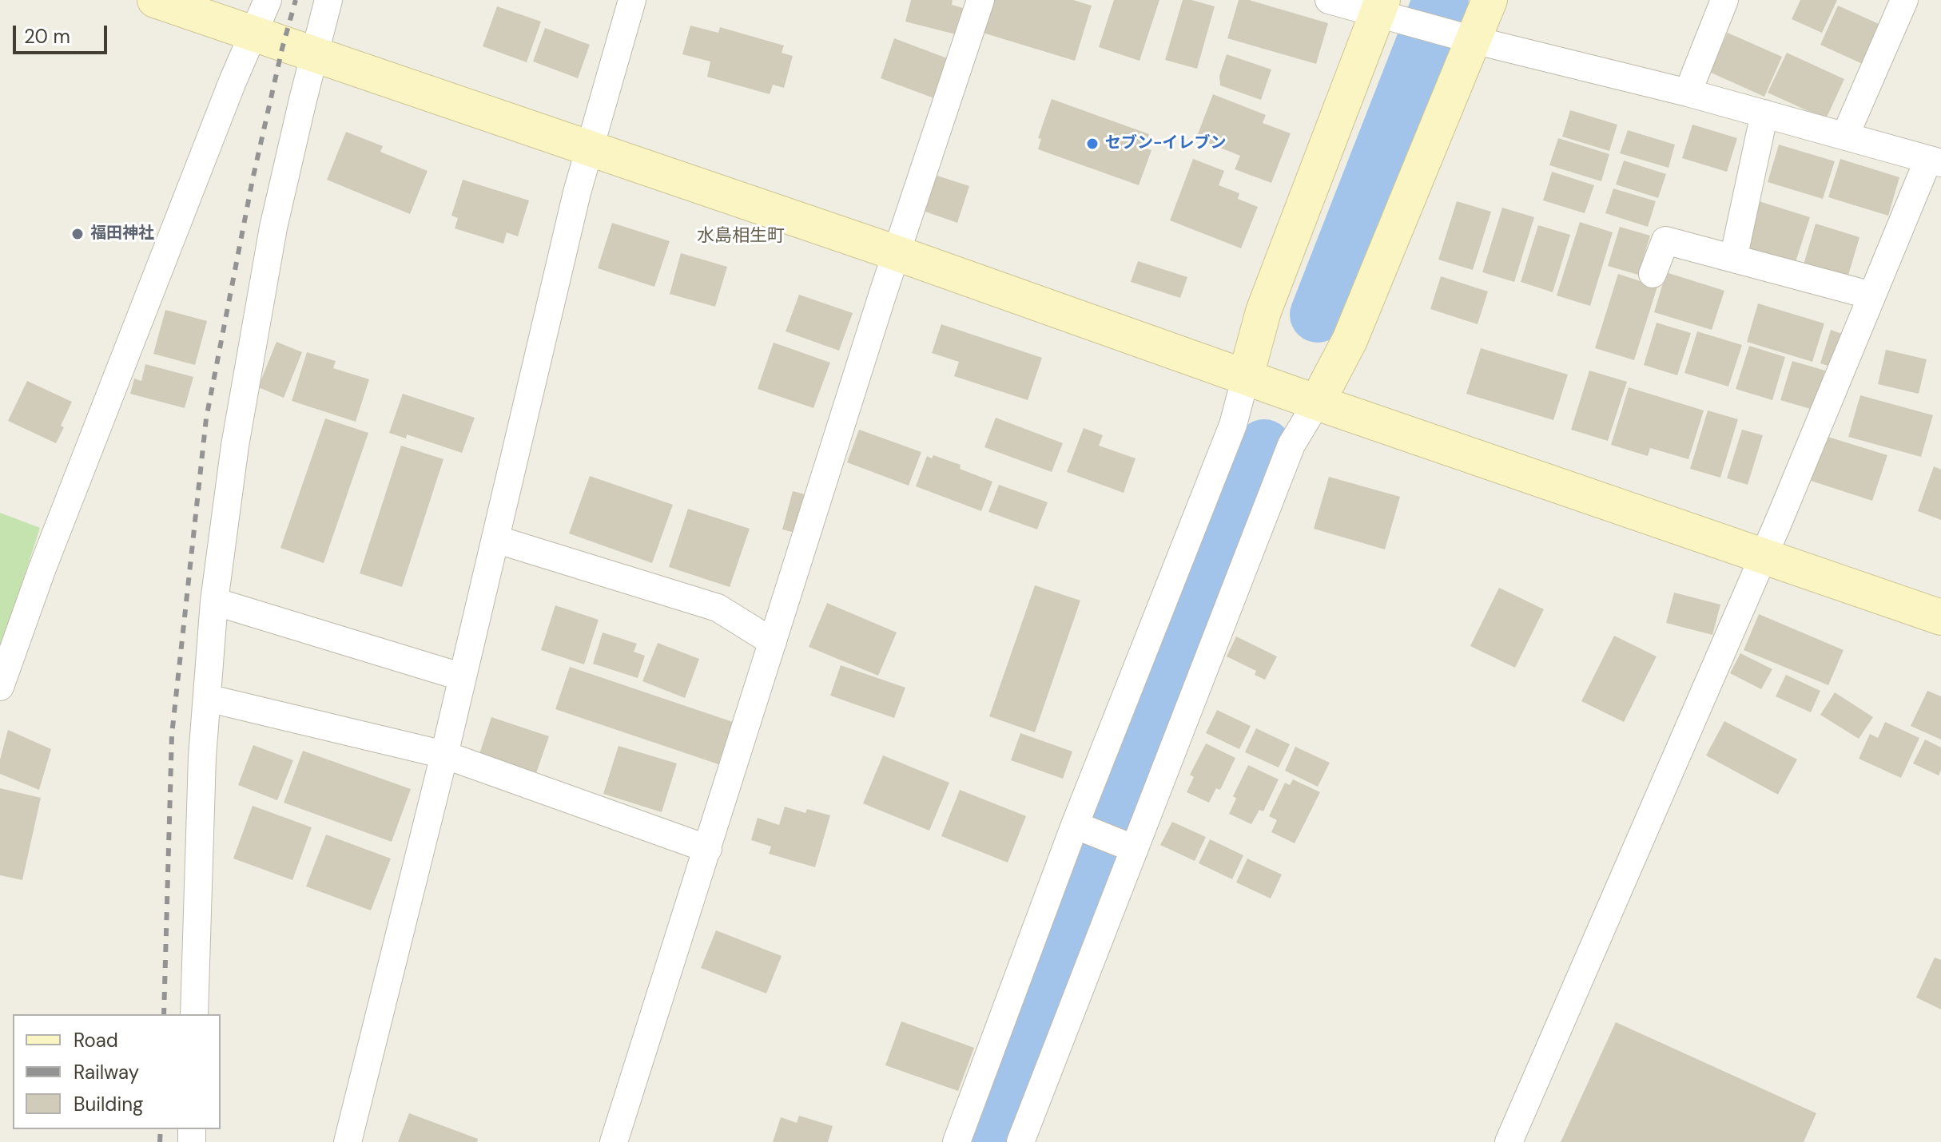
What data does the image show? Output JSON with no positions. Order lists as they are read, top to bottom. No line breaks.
{"districts":["水島相生町"],"places":["セブン-イレブン","福田神社"],"legend":["Road","Railway","Building"],"scale_bar":"20 m"}
